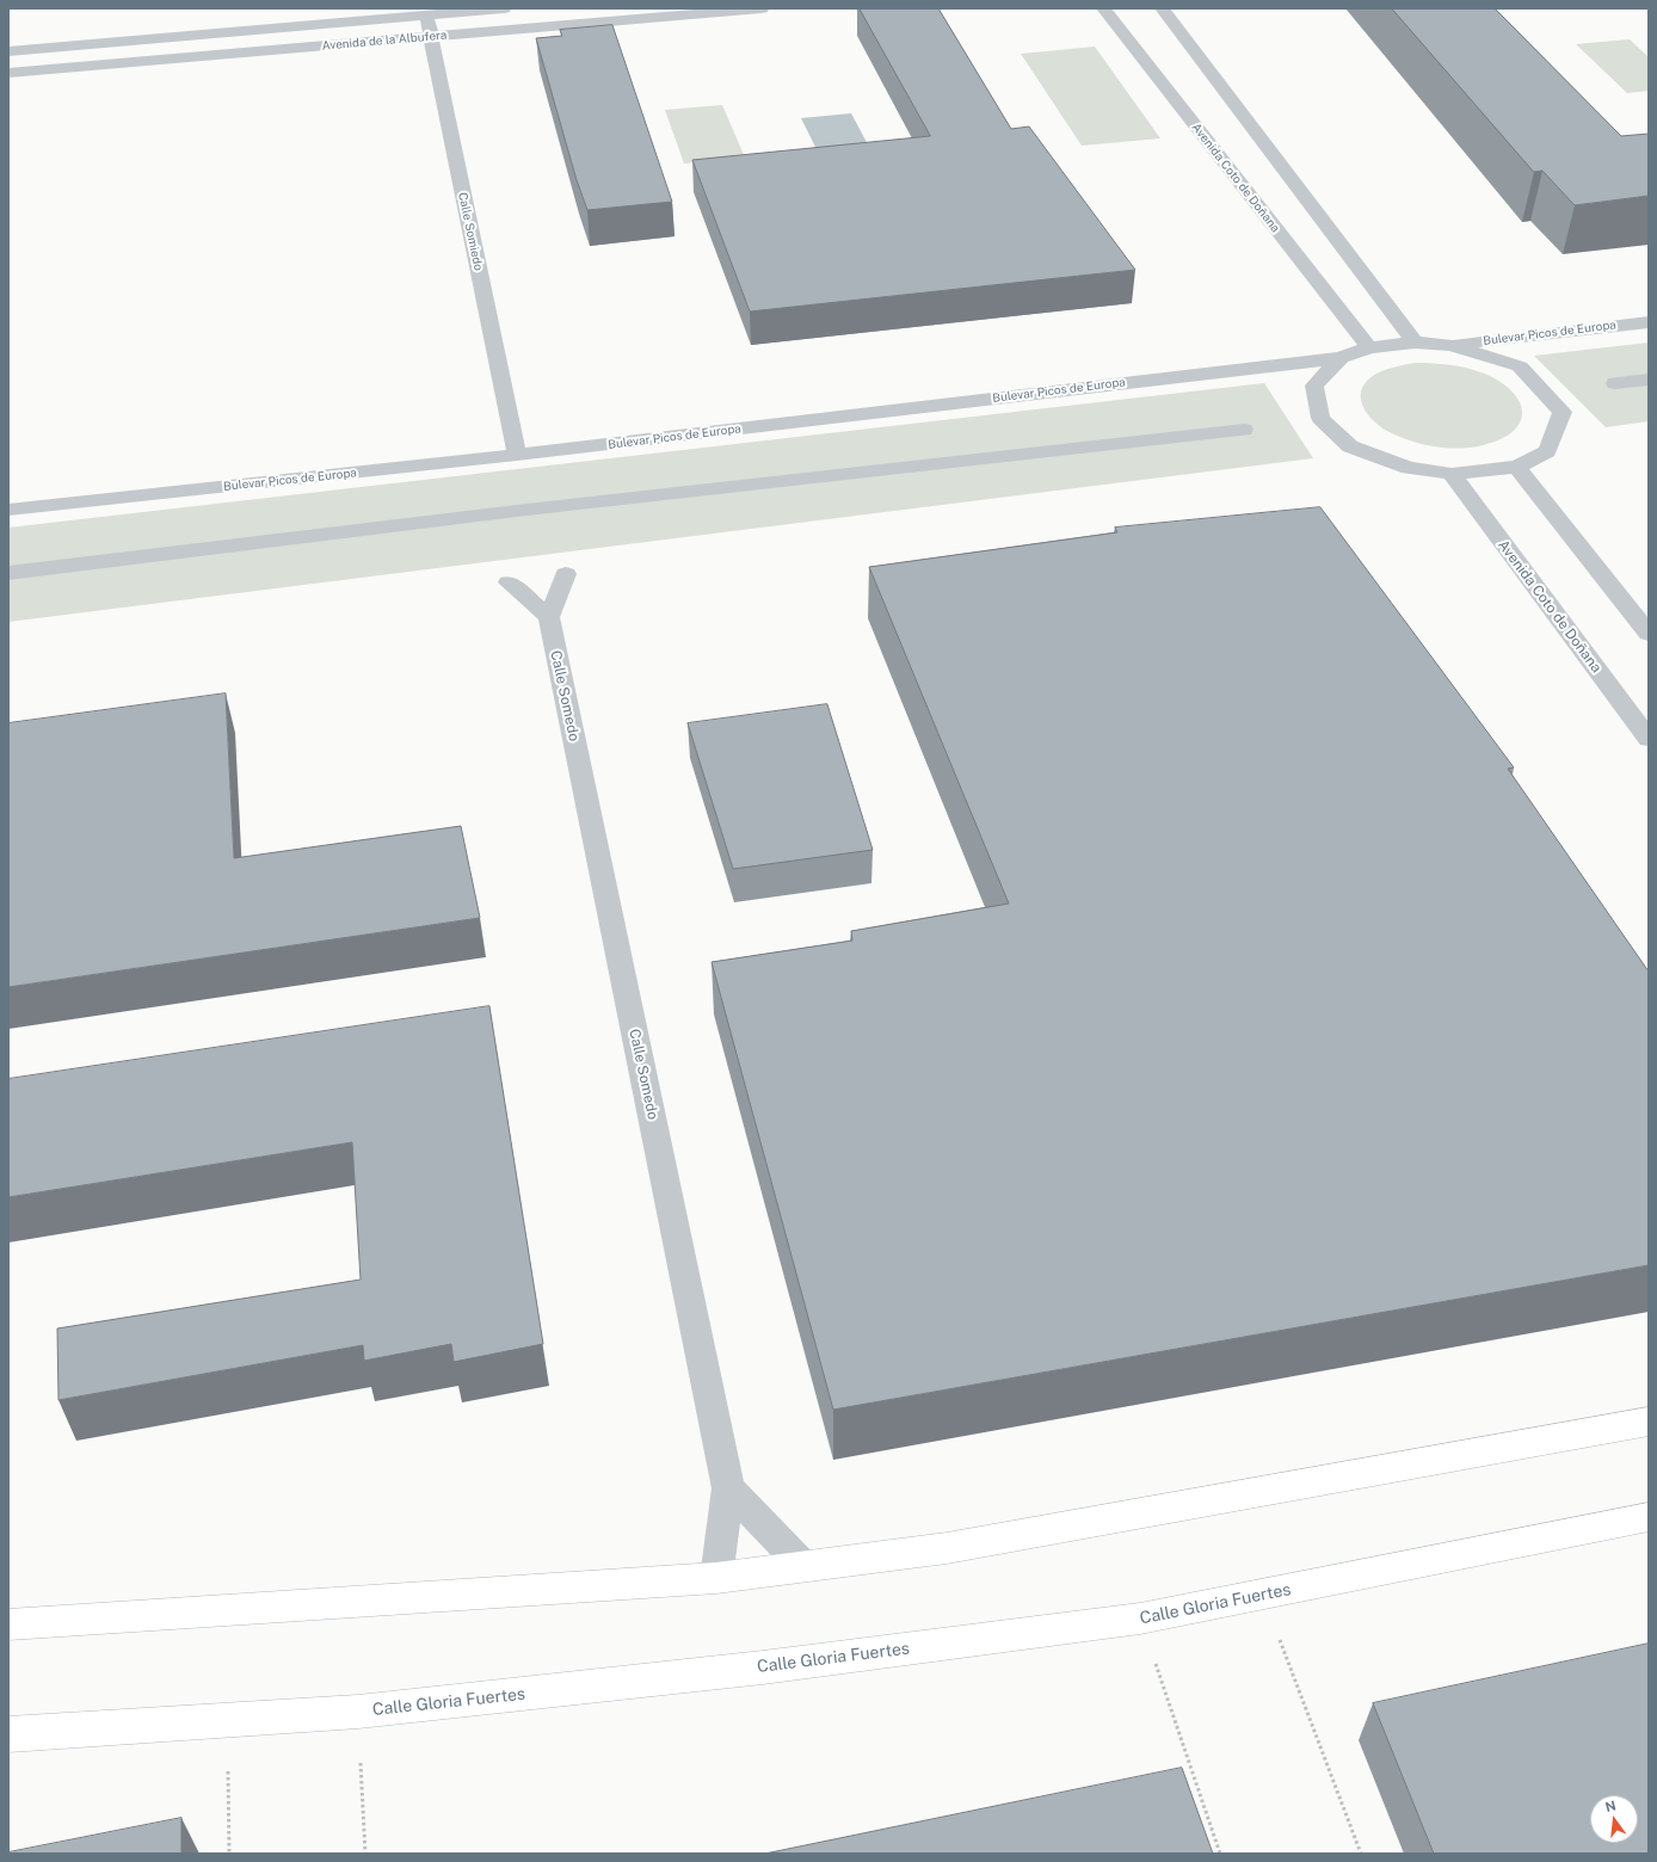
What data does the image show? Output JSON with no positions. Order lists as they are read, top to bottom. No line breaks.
{"streets":{"main road":["Calle Gloria Fuertes"],"street":["Avenida de la Albufera","Avenida Coto de Doñana","Calle Somiedo","Bulevar Picos de Europa","Calle Somedo"]},"crossings":[["Avenida de la Albufera","Calle Somiedo"],["Calle Somiedo","Bulevar Picos de Europa"]],"north":"top"}
